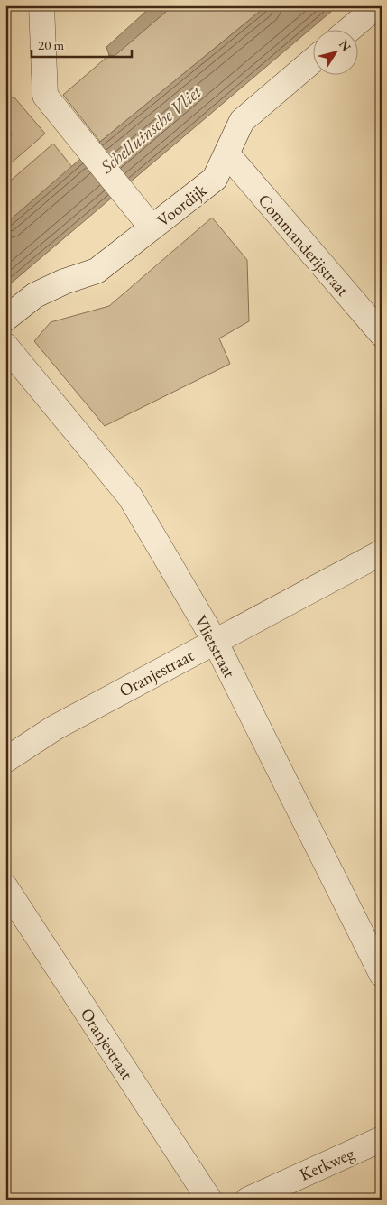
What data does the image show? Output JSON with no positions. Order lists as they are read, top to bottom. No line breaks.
{"streets":{"street":["Voordijk","Commanderijstraat","Vlietstraat","Oranjestraat","Kerkweg"]},"crossings":[["Voordijk","Commanderijstraat"],["Vlietstraat","Oranjestraat"]],"water":["Schelluinsche Vliet"],"scale_bar":"20 m","north":"top right"}
